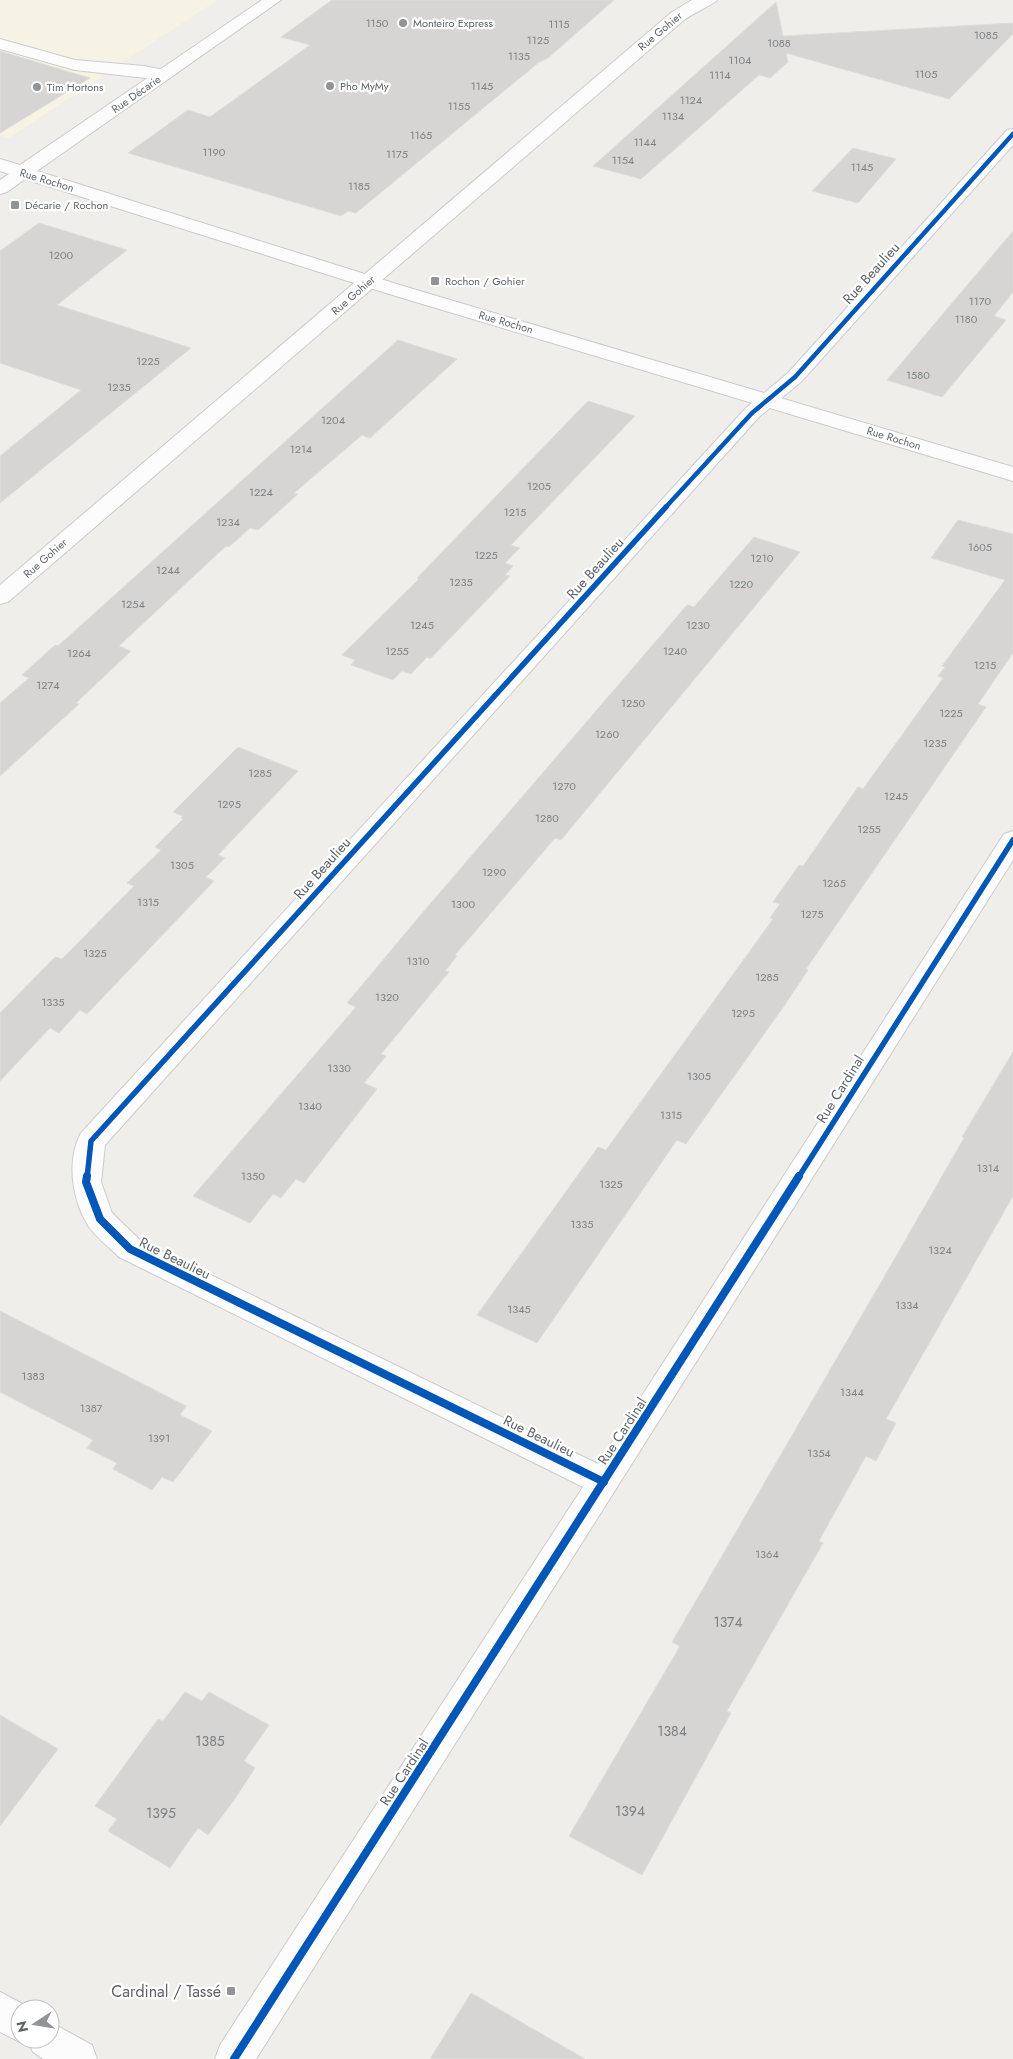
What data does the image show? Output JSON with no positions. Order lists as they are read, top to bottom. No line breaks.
{"streets":{"street":["Rue Gohier","Rue Décarie","Rue Rochon","Rue Beaulieu","Rue Cardinal"]},"crossings":[["Rue Gohier","Rue Rochon"],["Rue Décarie","Rue Rochon"],["Rue Rochon","Rue Beaulieu"],["Rue Beaulieu","Rue Cardinal"]],"places":{"other":["Monteiro Express","Pho MyMy","Tim Hortons"],"transit":["Décarie / Rochon","Rochon / Gohier","Cardinal / Tassé"]},"house_numbers":["1150","1115","1085","1125","1088","1135","1104","1105","1114","1145","1124","1155","1134","1165","1144","1190","1175","1154","1145","1185","1200","1170","1180","1225","1580","1235","1204","1214","1205","1224","1215","1234","1605","1225","1210","1244","1235","1220","1254","1245","1230","1255","1240","1264","1215","1274","1250","1225","1260","1235","1285","1270","1245","1295","1280","1255","1305","1290","1265","1315","1300","1275","1325","1310","1285","1320","1335","1295","1330","1305","1340","1315","1314","1350","1325","1335","1324","1334","1345","1383","1344","1387","1391","1354","1364","1374","1384","1385","1394","1395"],"north":"left"}
